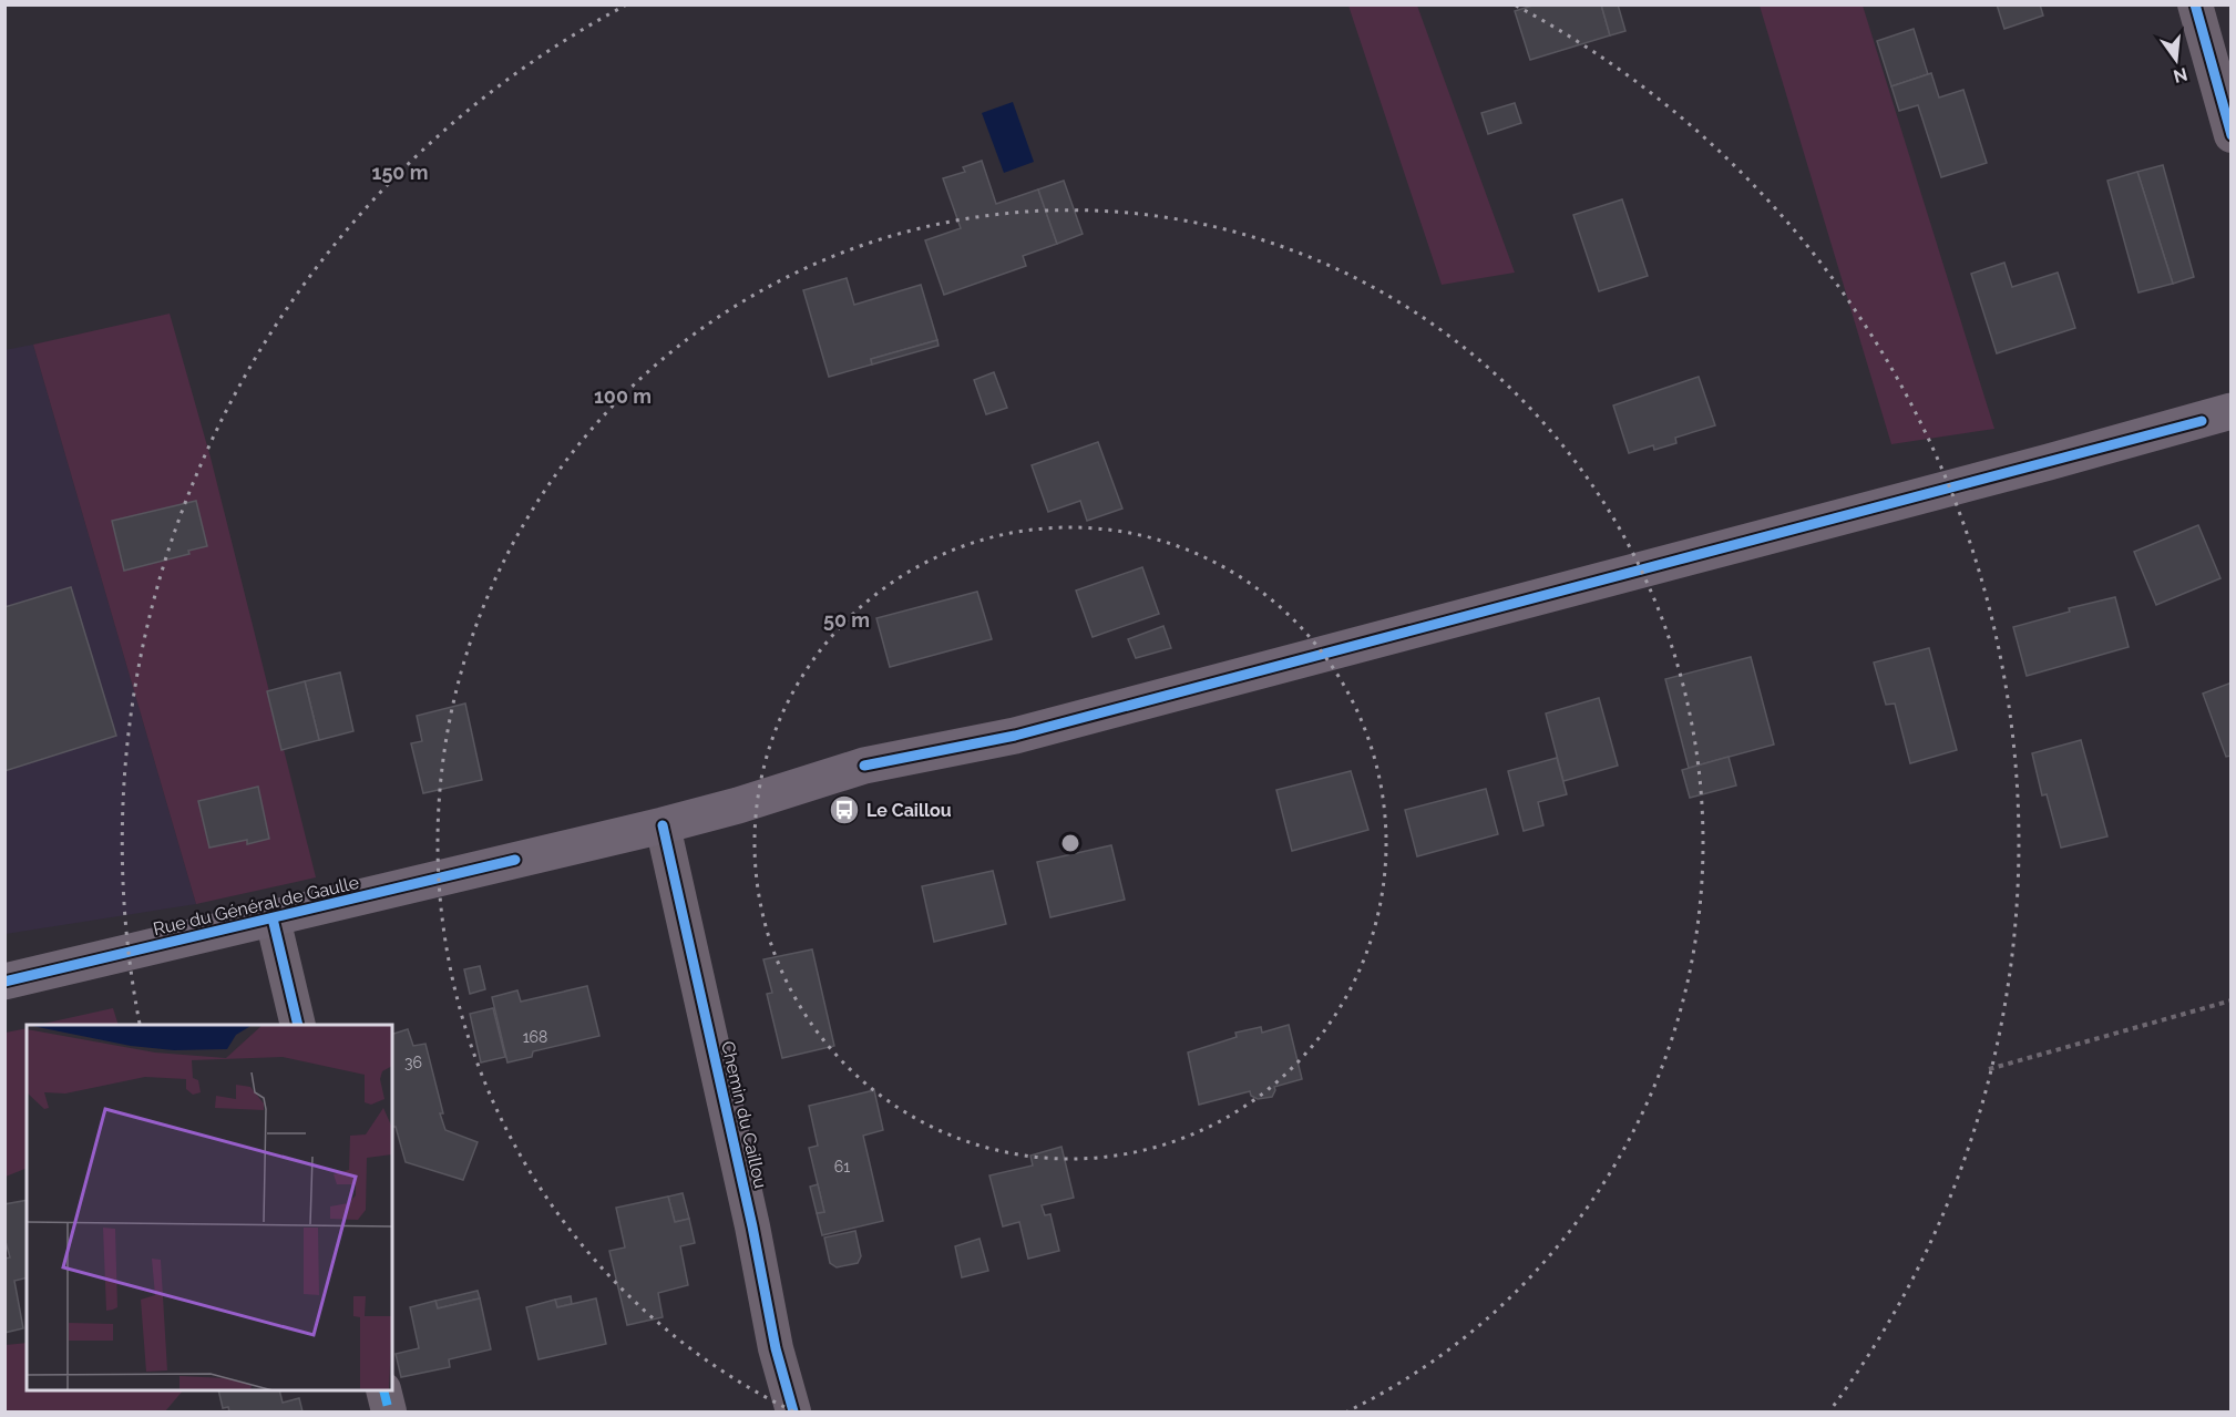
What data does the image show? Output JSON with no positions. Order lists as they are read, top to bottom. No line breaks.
{"streets":{"main road":["Rue du Général de Gaulle"],"street":["Chemin du Caillou"]},"crossings":[["Rue du Général de Gaulle","Chemin du Caillou"]],"places":{"bus stop":["Le Caillou"]},"house_numbers":["168","36","61"],"north":"bottom","rings":["150 m","100 m","50 m"]}
